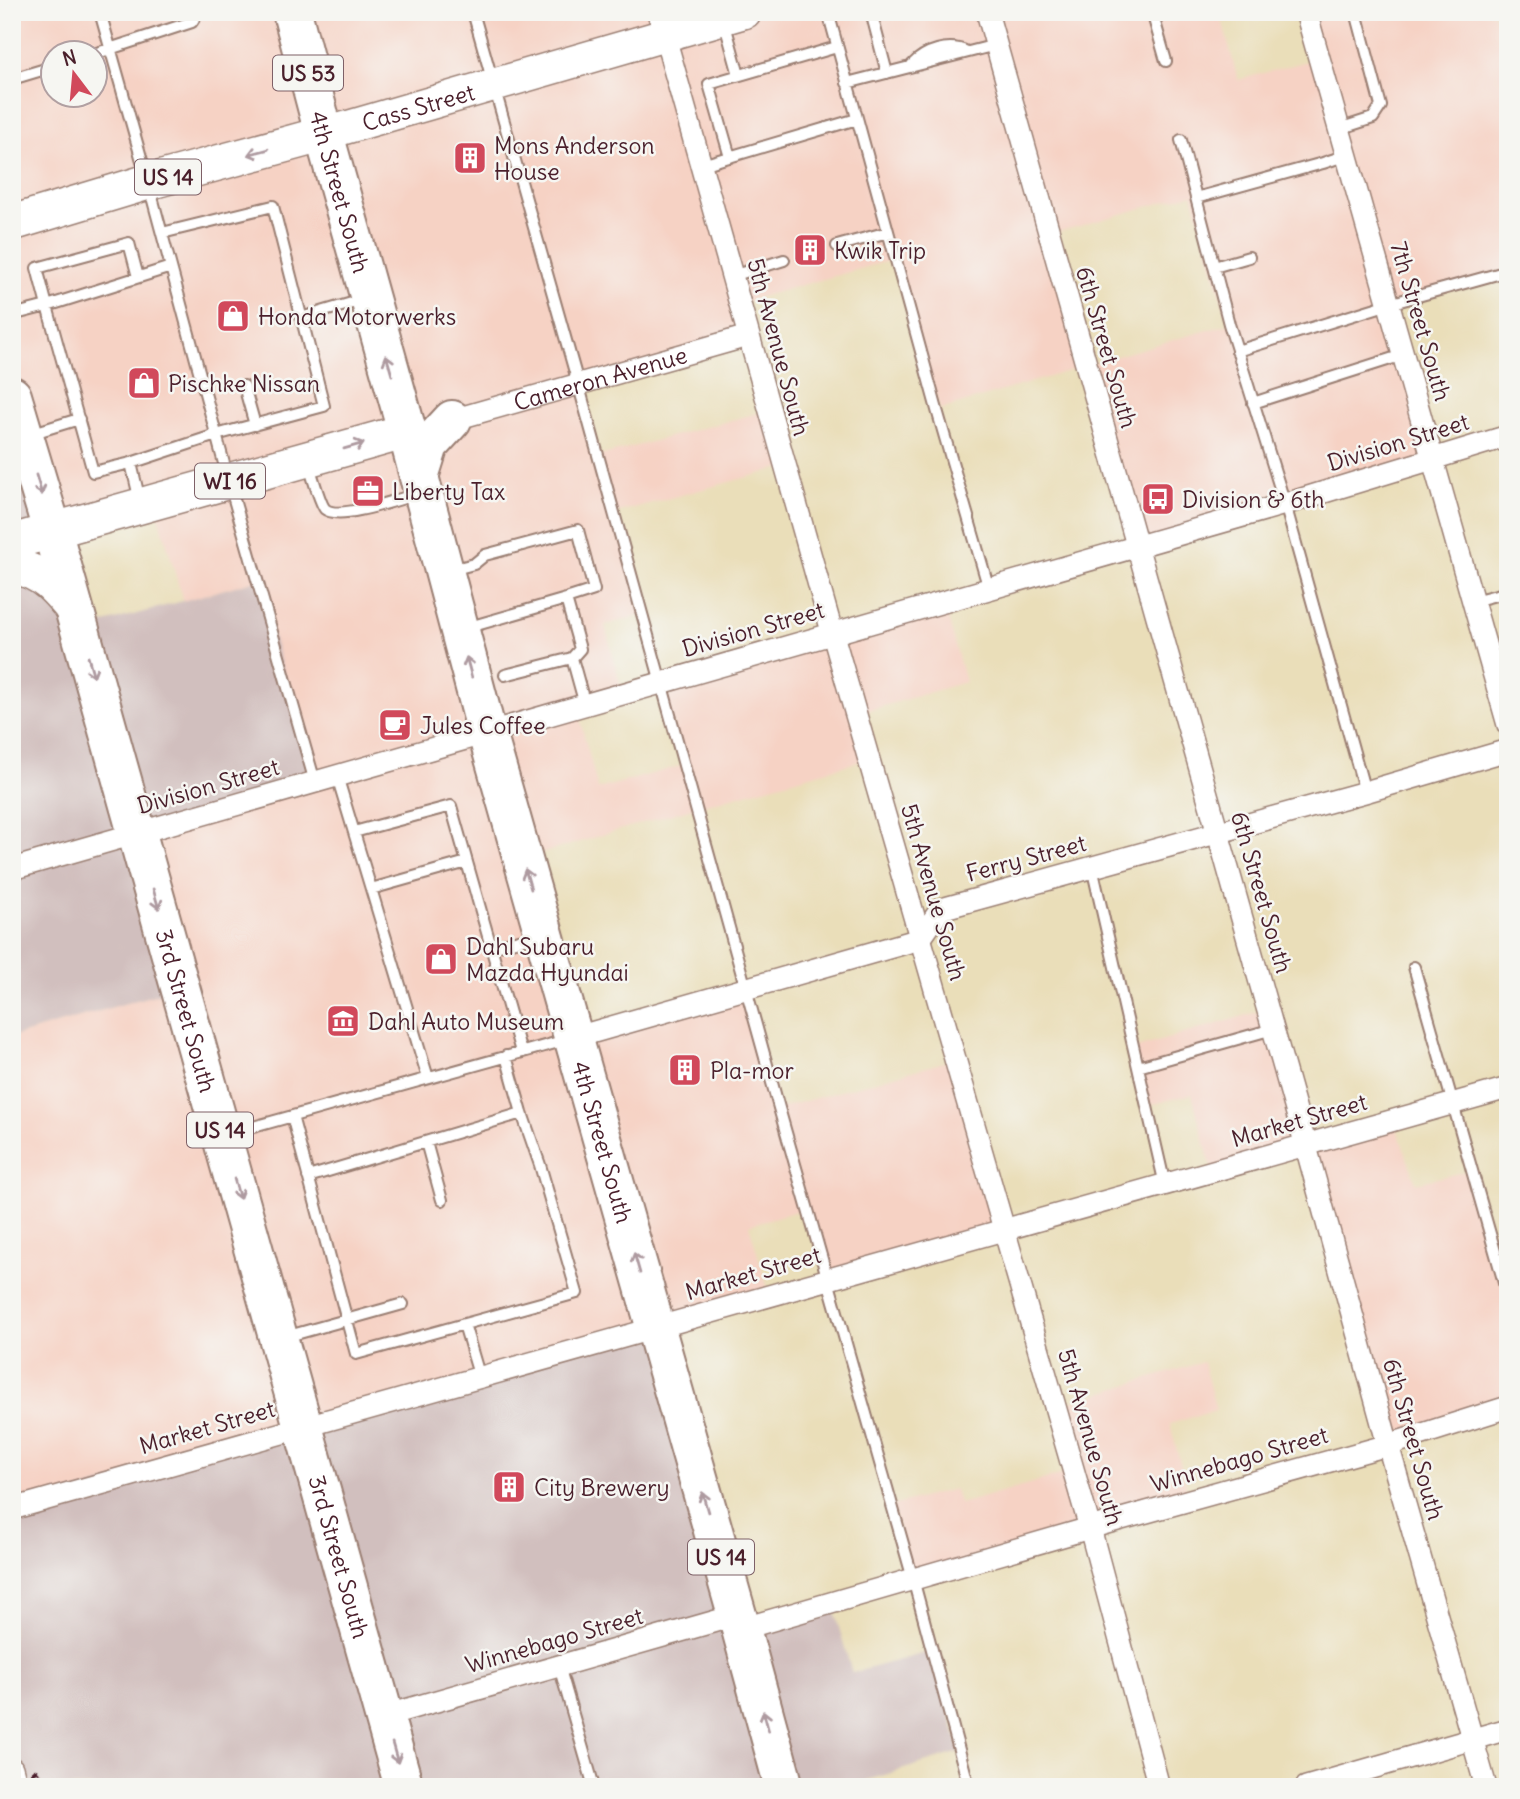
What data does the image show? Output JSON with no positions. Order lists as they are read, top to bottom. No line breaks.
{"streets":{"highway":["US 53","US 14","4th Street South","3rd Street South"],"main road":["Cass Street","WI 16"],"street":["7th Street South","5th Avenue South","6th Street South","Cameron Avenue","Division Street","Ferry Street","Market Street","Winnebago Street"]},"crossings":[["Cass Street","4th Street South"],["Cass Street","5th Avenue South"],["4th Street South","Division Street"],["4th Street South","WI 16"],["4th Street South","Market Street"],["4th Street South","Winnebago Street"],["7th Street South","Division Street"],["5th Avenue South","Cameron Avenue"],["5th Avenue South","Division Street"],["5th Avenue South","Ferry Street"],["5th Avenue South","Market Street"],["5th Avenue South","Winnebago Street"],["6th Street South","Division Street"],["6th Street South","Ferry Street"],["6th Street South","Market Street"],["6th Street South","Winnebago Street"],["Division Street","3rd Street South"],["WI 16","3rd Street South"],["3rd Street South","Market Street"],["3rd Street South","Winnebago Street"]],"one_way":["4th Street South","3rd Street South"],"places":{"building":["Mons Anderson House","Kwik Trip","Pla-mor","City Brewery"],"shop":["Honda Motorwerks","Pischke Nissan","Dahl Subaru Mazda Hyundai"],"office":["Liberty Tax"],"bus stop":["Division & 6th"],"cafe":["Jules Coffee"],"museum":["Dahl Auto Museum"]},"north":"top"}
